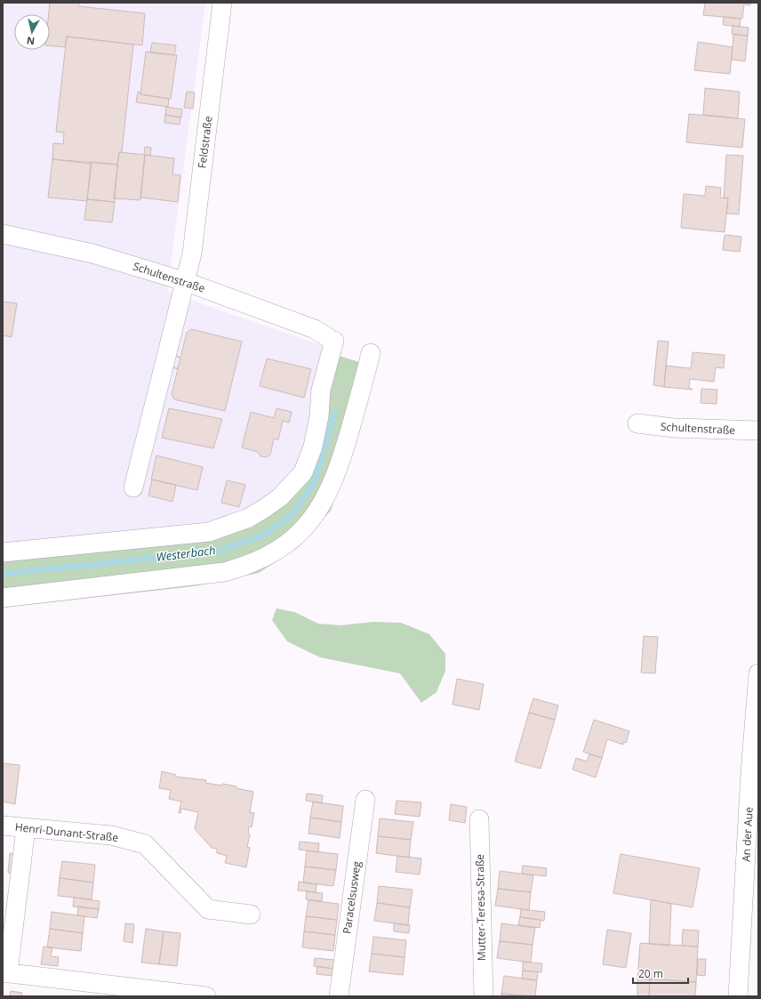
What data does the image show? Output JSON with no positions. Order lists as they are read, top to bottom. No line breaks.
{"streets":{"street":["Feldstraße","Schultenstraße","Henri-Dunant-Straße","An der Aue","Paracelsusweg","Mutter-Teresa-Straße"]},"crossings":[["Feldstraße","Schultenstraße"]],"water":["Westerbach"],"scale_bar":"20 m","north":"bottom"}
